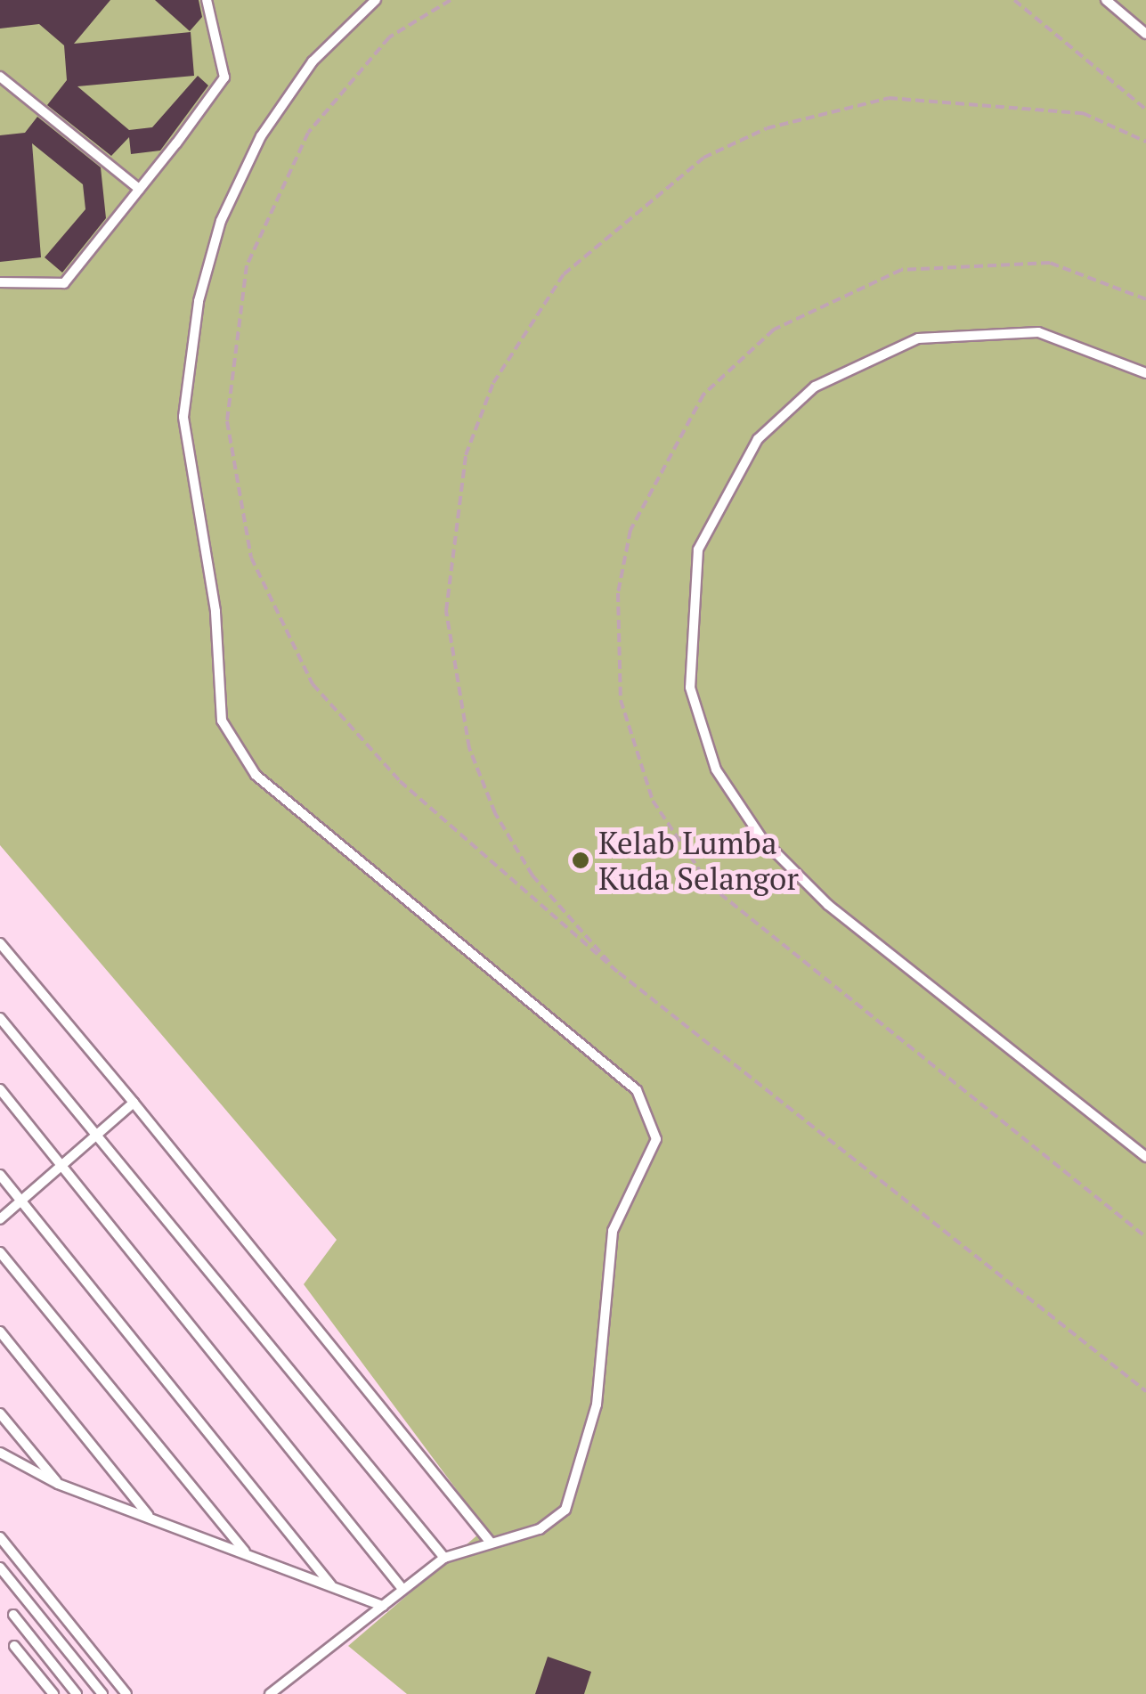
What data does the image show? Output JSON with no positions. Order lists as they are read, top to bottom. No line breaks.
{"places":["Kelab Lumba Kuda Selangor"]}
